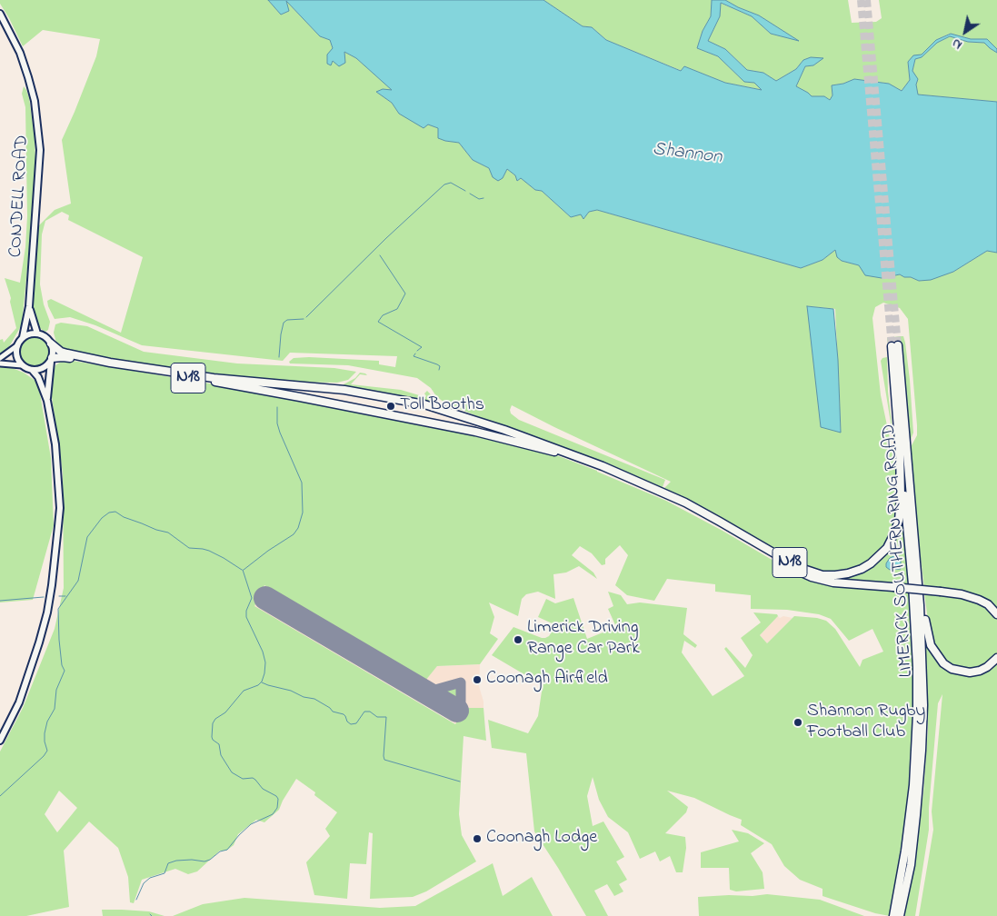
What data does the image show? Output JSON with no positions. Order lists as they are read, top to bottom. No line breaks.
{"streets":{"highway":["N18","LIMERICK SOUTHERN RING ROAD"],"main road":["CONDELL ROAD"]},"crossings":[["N18","LIMERICK SOUTHERN RING ROAD"]],"water":["Shannon"],"places":["Toll Booths","Limerick Driving Range Car Park","Coonagh Airfield","Shannon Rugby Football Club","Coonagh Lodge"],"north":"bottom left"}
